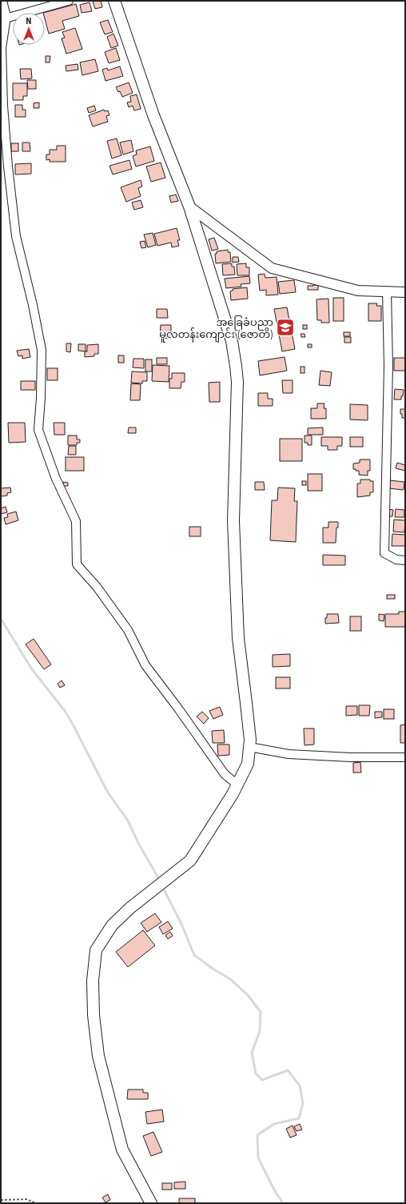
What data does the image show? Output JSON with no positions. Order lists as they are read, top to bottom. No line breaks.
{"places":{"school or university":["အခြေခံပညာ မူလတန်းကျောင်း (ဇောတိ)"]},"north":"top"}
